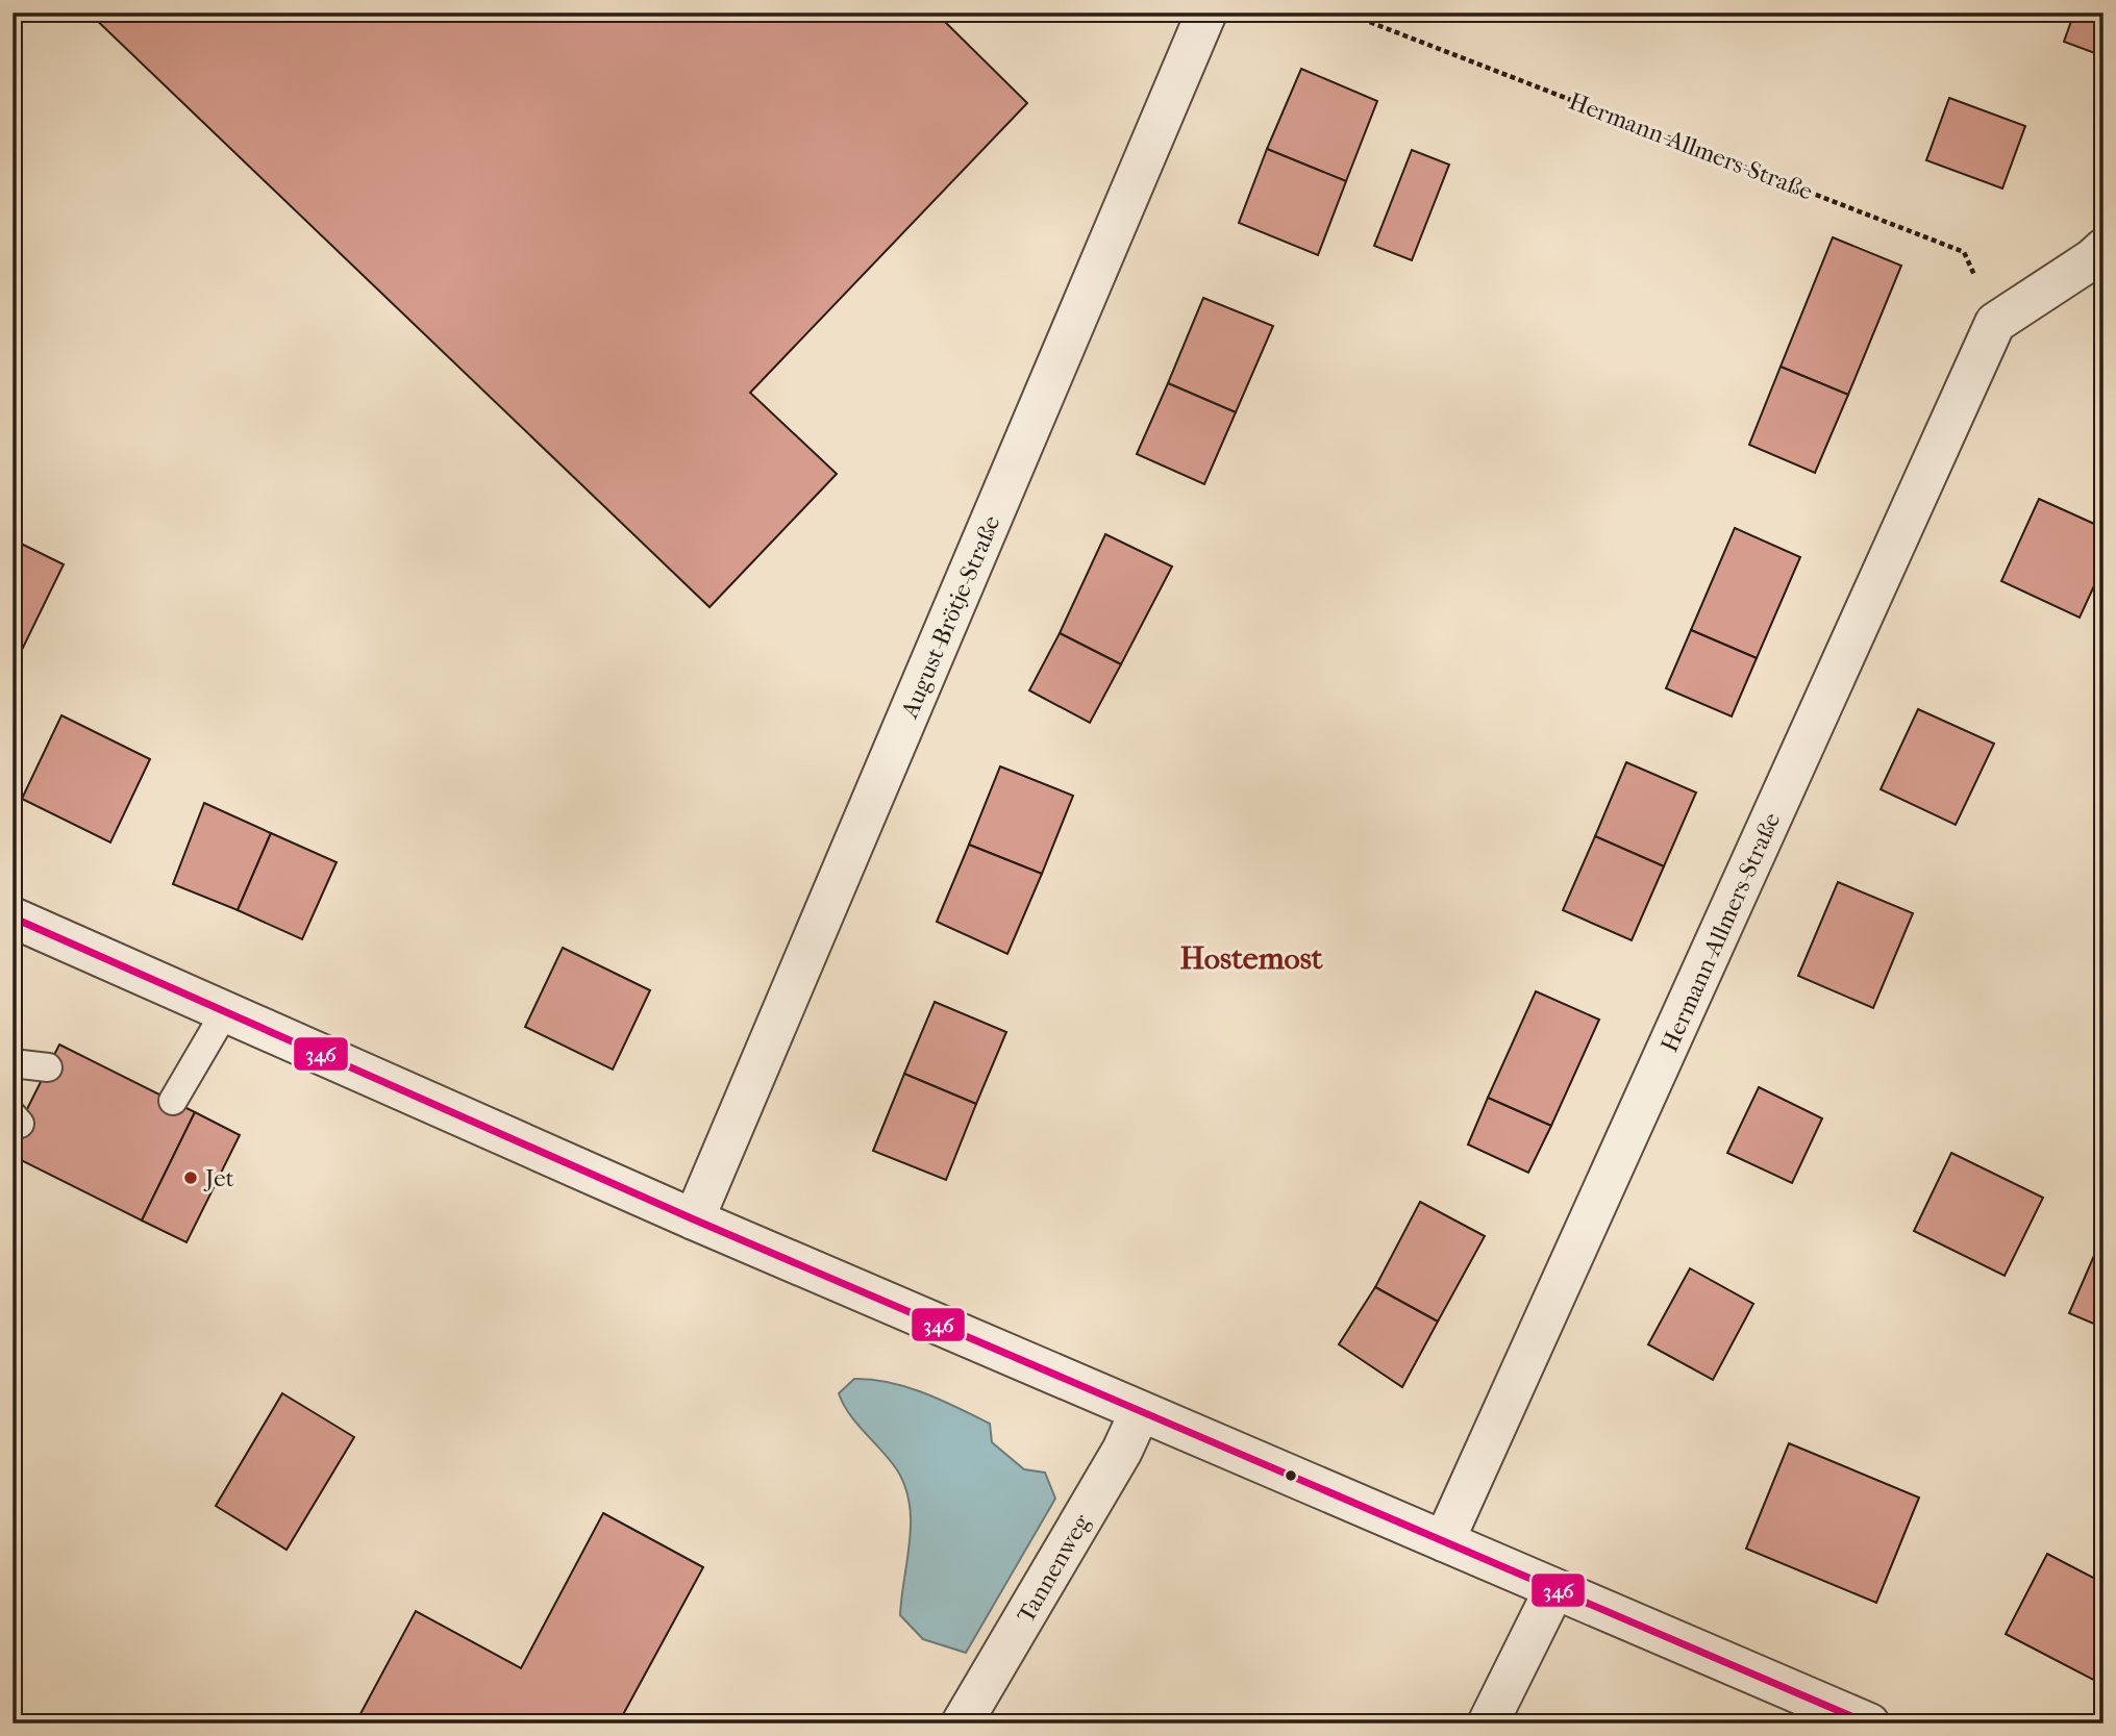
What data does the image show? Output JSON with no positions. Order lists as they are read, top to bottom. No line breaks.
{"streets":{"street":["Hermann-Allmers-Straße","August-Brötje-Straße","Tannenweg"]},"districts":["Hostemost"],"places":["Jet"],"lines":["transit line 346"]}
